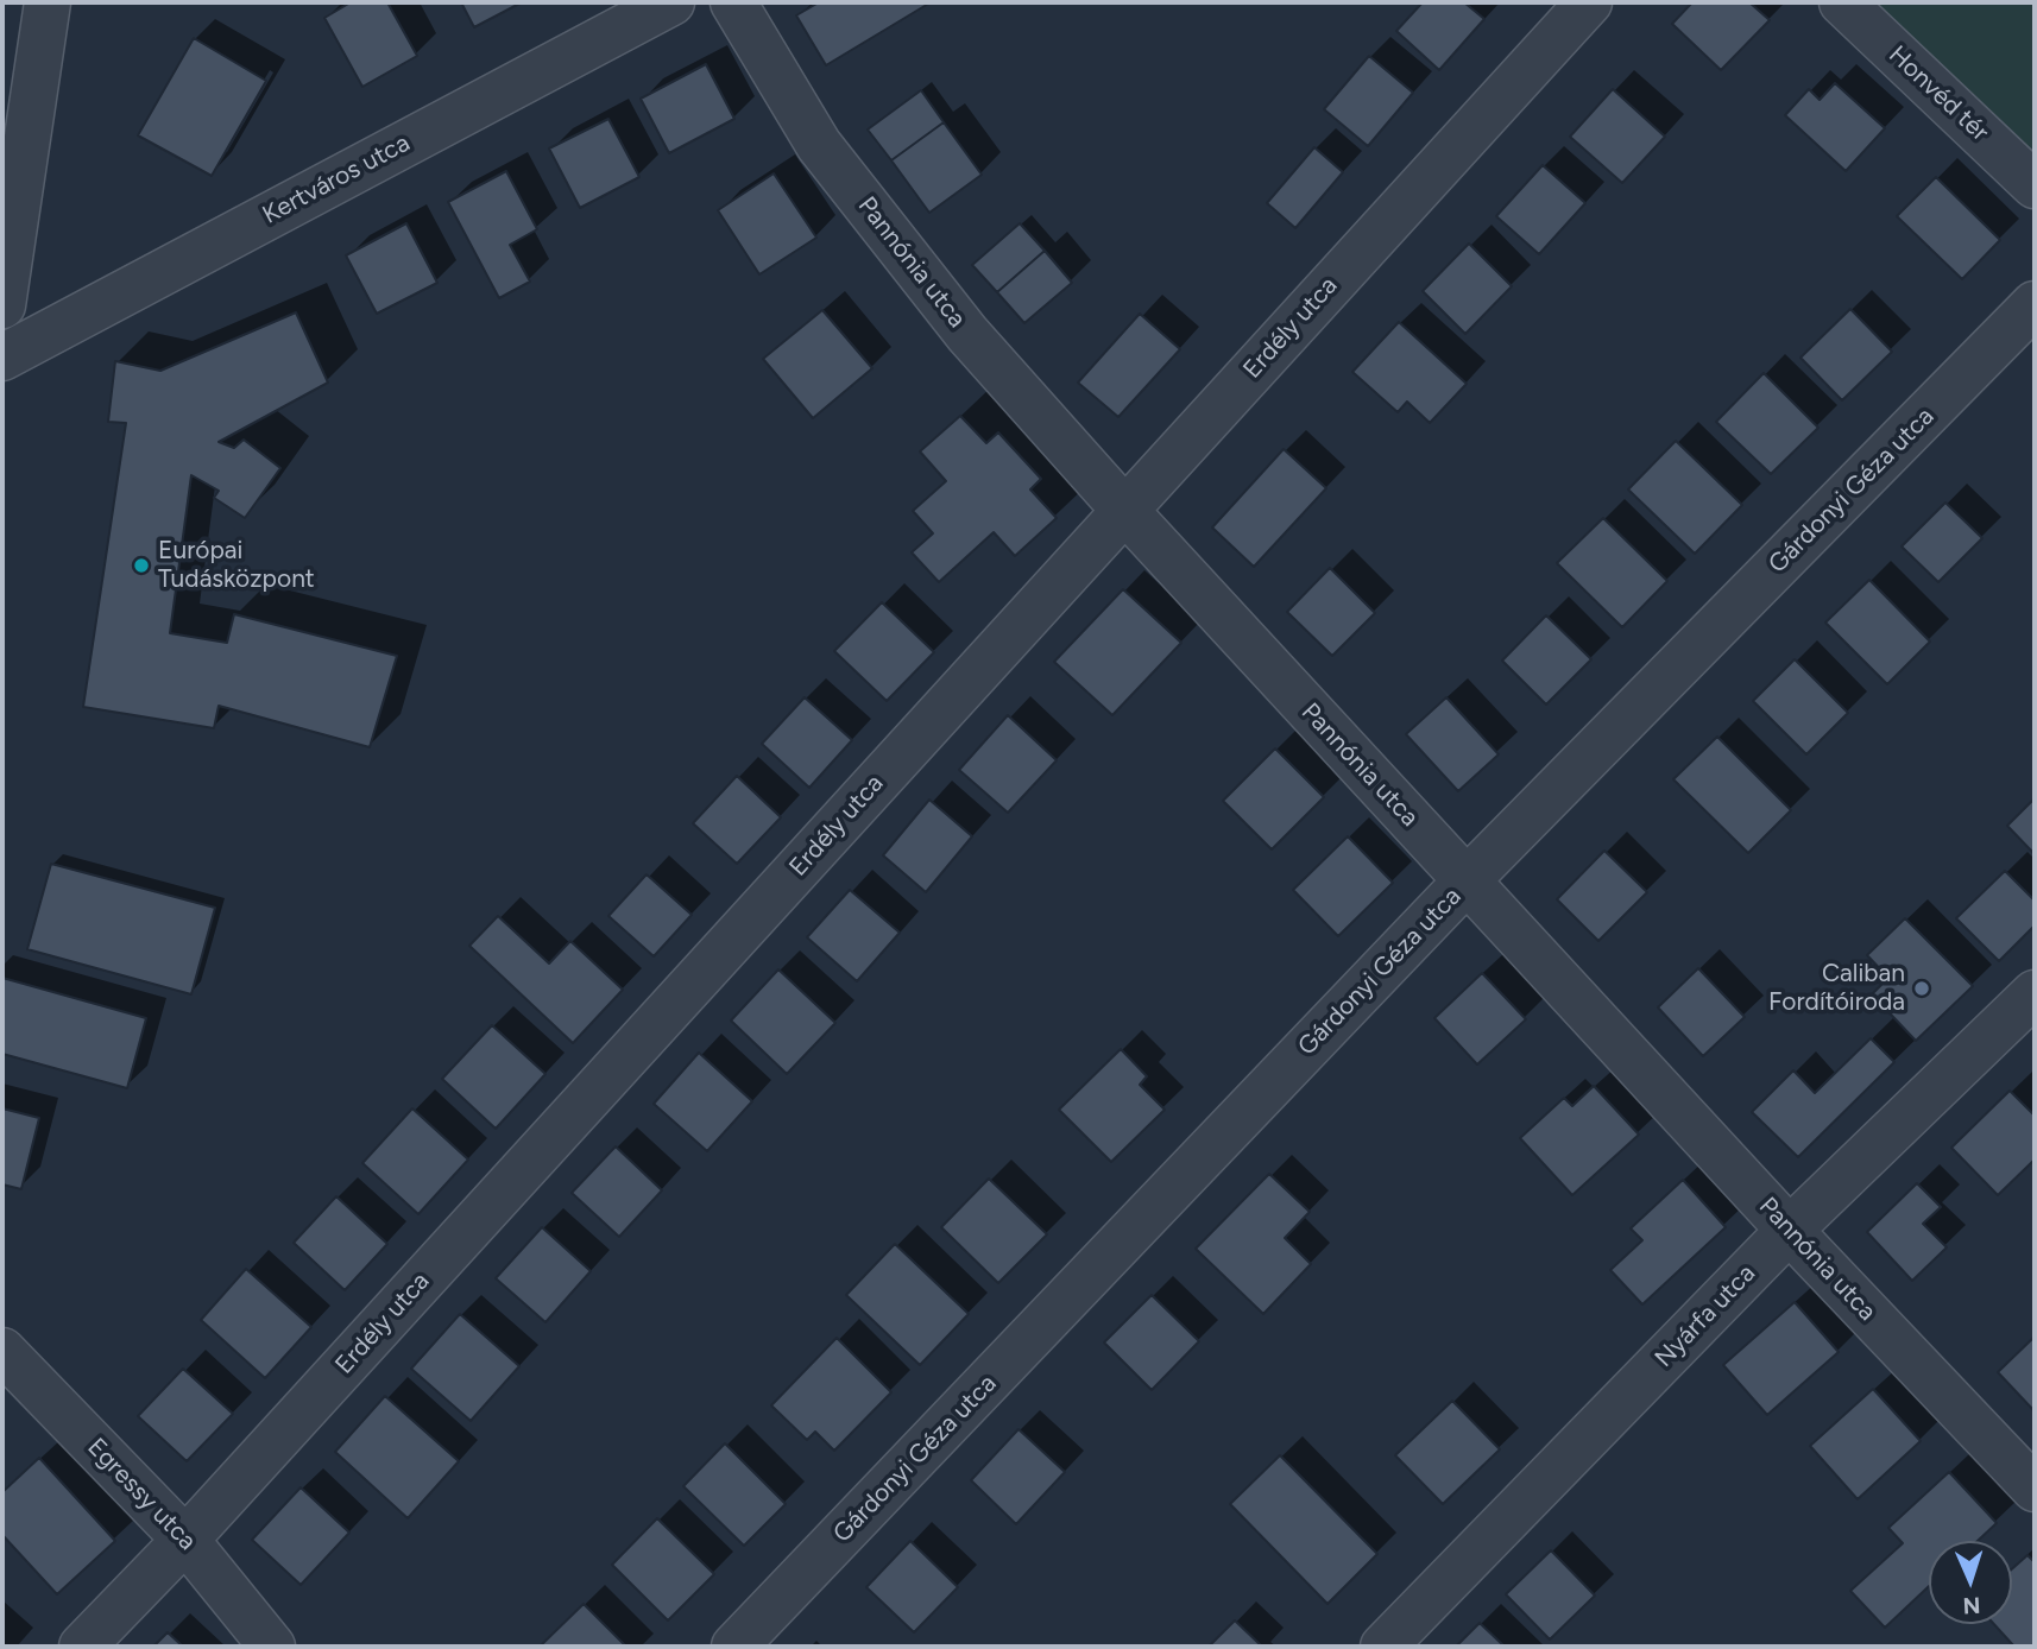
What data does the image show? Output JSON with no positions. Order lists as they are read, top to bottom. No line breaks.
{"streets":{"street":["Honvéd tér","Kertváros utca","Pannónia utca","Erdély utca","Gárdonyi Géza utca","Nyárfa utca","Egressy utca"]},"crossings":[["Pannónia utca","Erdély utca"],["Pannónia utca","Gárdonyi Géza utca"],["Pannónia utca","Nyárfa utca"],["Erdély utca","Egressy utca"]],"places":["Európai Tudásközpont","Caliban Fordítóiroda"],"north":"bottom"}
